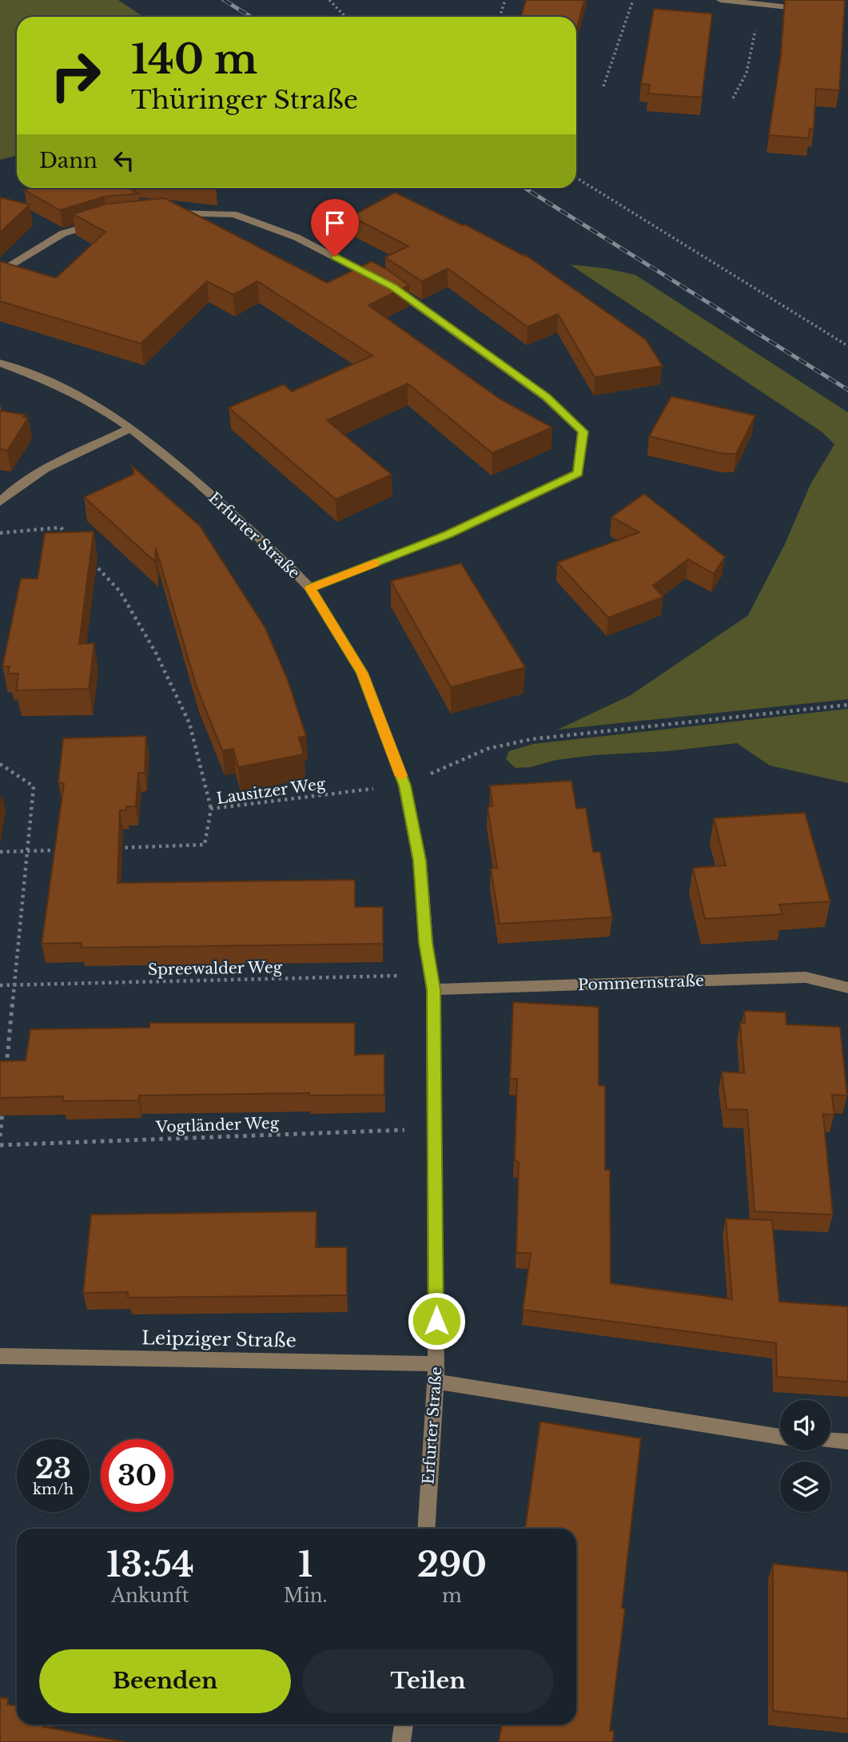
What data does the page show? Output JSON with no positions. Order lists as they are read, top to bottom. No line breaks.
{"streets":{"street":["Erfurter Straße","Pommernstraße","Leipziger Straße"],"path":["Lausitzer Weg","Spreewalder Weg","Vogtländer Weg"]},"crossings":[["Erfurter Straße","Lausitzer Weg"],["Erfurter Straße","Spreewalder Weg"],["Erfurter Straße","Pommernstraße"],["Erfurter Straße","Vogtländer Weg"],["Erfurter Straße","Leipziger Straße"],["Spreewalder Weg","Pommernstraße"]],"page":{"turn":["140 m","Thüringer Straße"],"then":"Dann","speed":"23 km/h","limit":"30","eta":["13:54","Ankunft","1","Min.","290","m"],"buttons":["Beenden","Teilen"]}}
